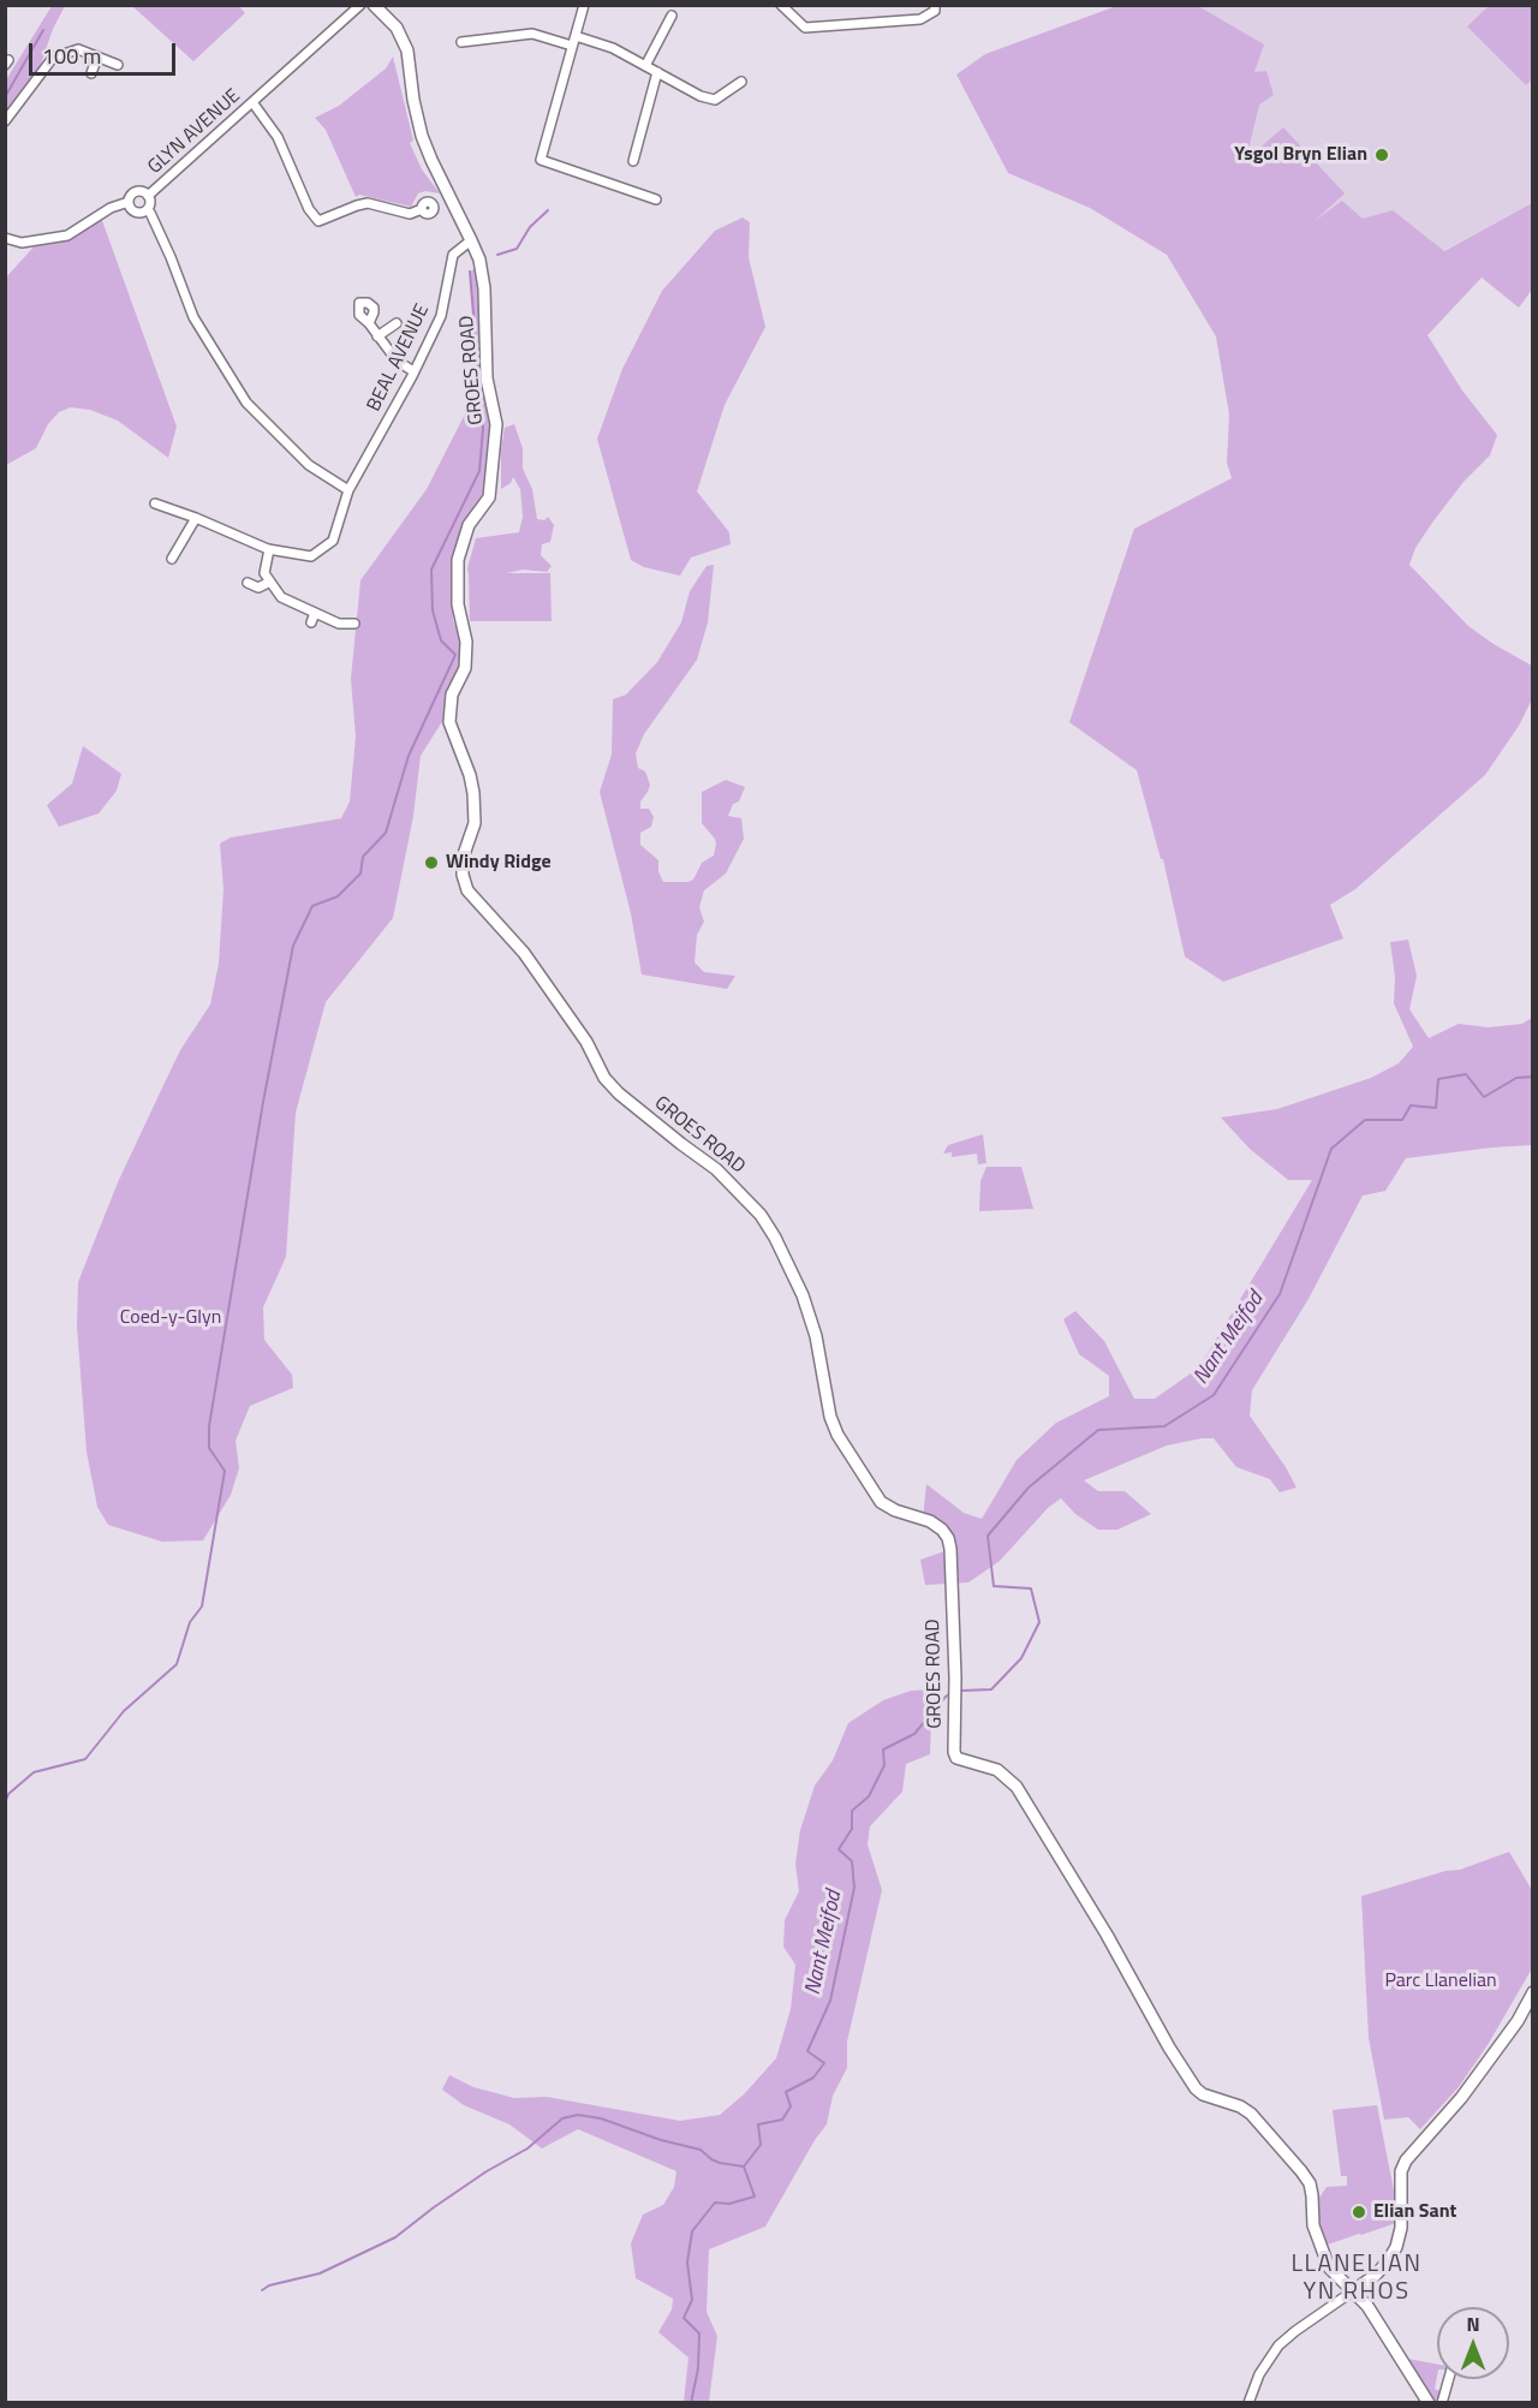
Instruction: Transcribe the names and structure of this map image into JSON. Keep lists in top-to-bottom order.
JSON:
{
  "streets": {
    "street": ["GLYN AVENUE", "BEAL AVENUE", "GROES ROAD"]
  },
  "crossings": [
    ["BEAL AVENUE", "GROES ROAD"]
  ],
  "districts": ["LLANELIAN YN RHOS"],
  "water": ["Nant Meifod"],
  "parks": ["Coed-y-Glyn", "Parc Llanelian"],
  "places": ["Ysgol Bryn Elian", "Windy Ridge", "Elian Sant"],
  "scale_bar": "100 m",
  "north": "top"
}
